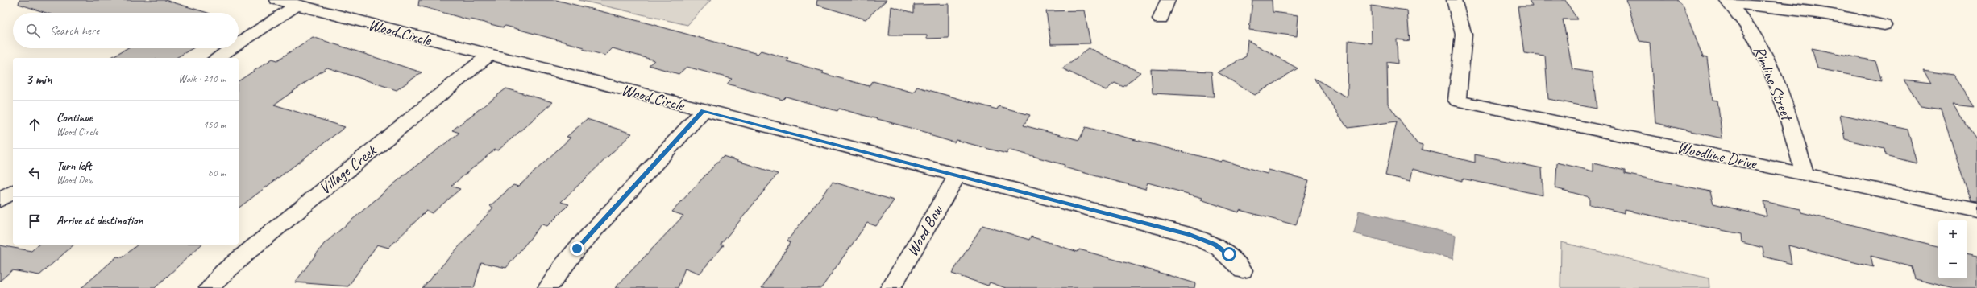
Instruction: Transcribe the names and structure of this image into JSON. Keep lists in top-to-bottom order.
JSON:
{
  "streets": {
    "street": [
      "Wood Circle",
      "Rimline Street",
      "Woodline Drive",
      "Village Creek",
      "Wood Bow"
    ]
  },
  "crossings": [
    ["Wood Circle", "Village Creek"],
    ["Wood Circle", "Wood Bow"],
    ["Rimline Street", "Woodline Drive"]
  ],
  "page": {
    "search": "Search here",
    "heading": ["3 min", "Walk · 210 m"],
    "list": [
      ["Continue", "Wood Circle", "150 m"],
      ["Turn left", "Wood Dew", "60 m"],
      "Arrive at destination"
    ],
    "map_buttons": ["+", "−"]
  }
}
